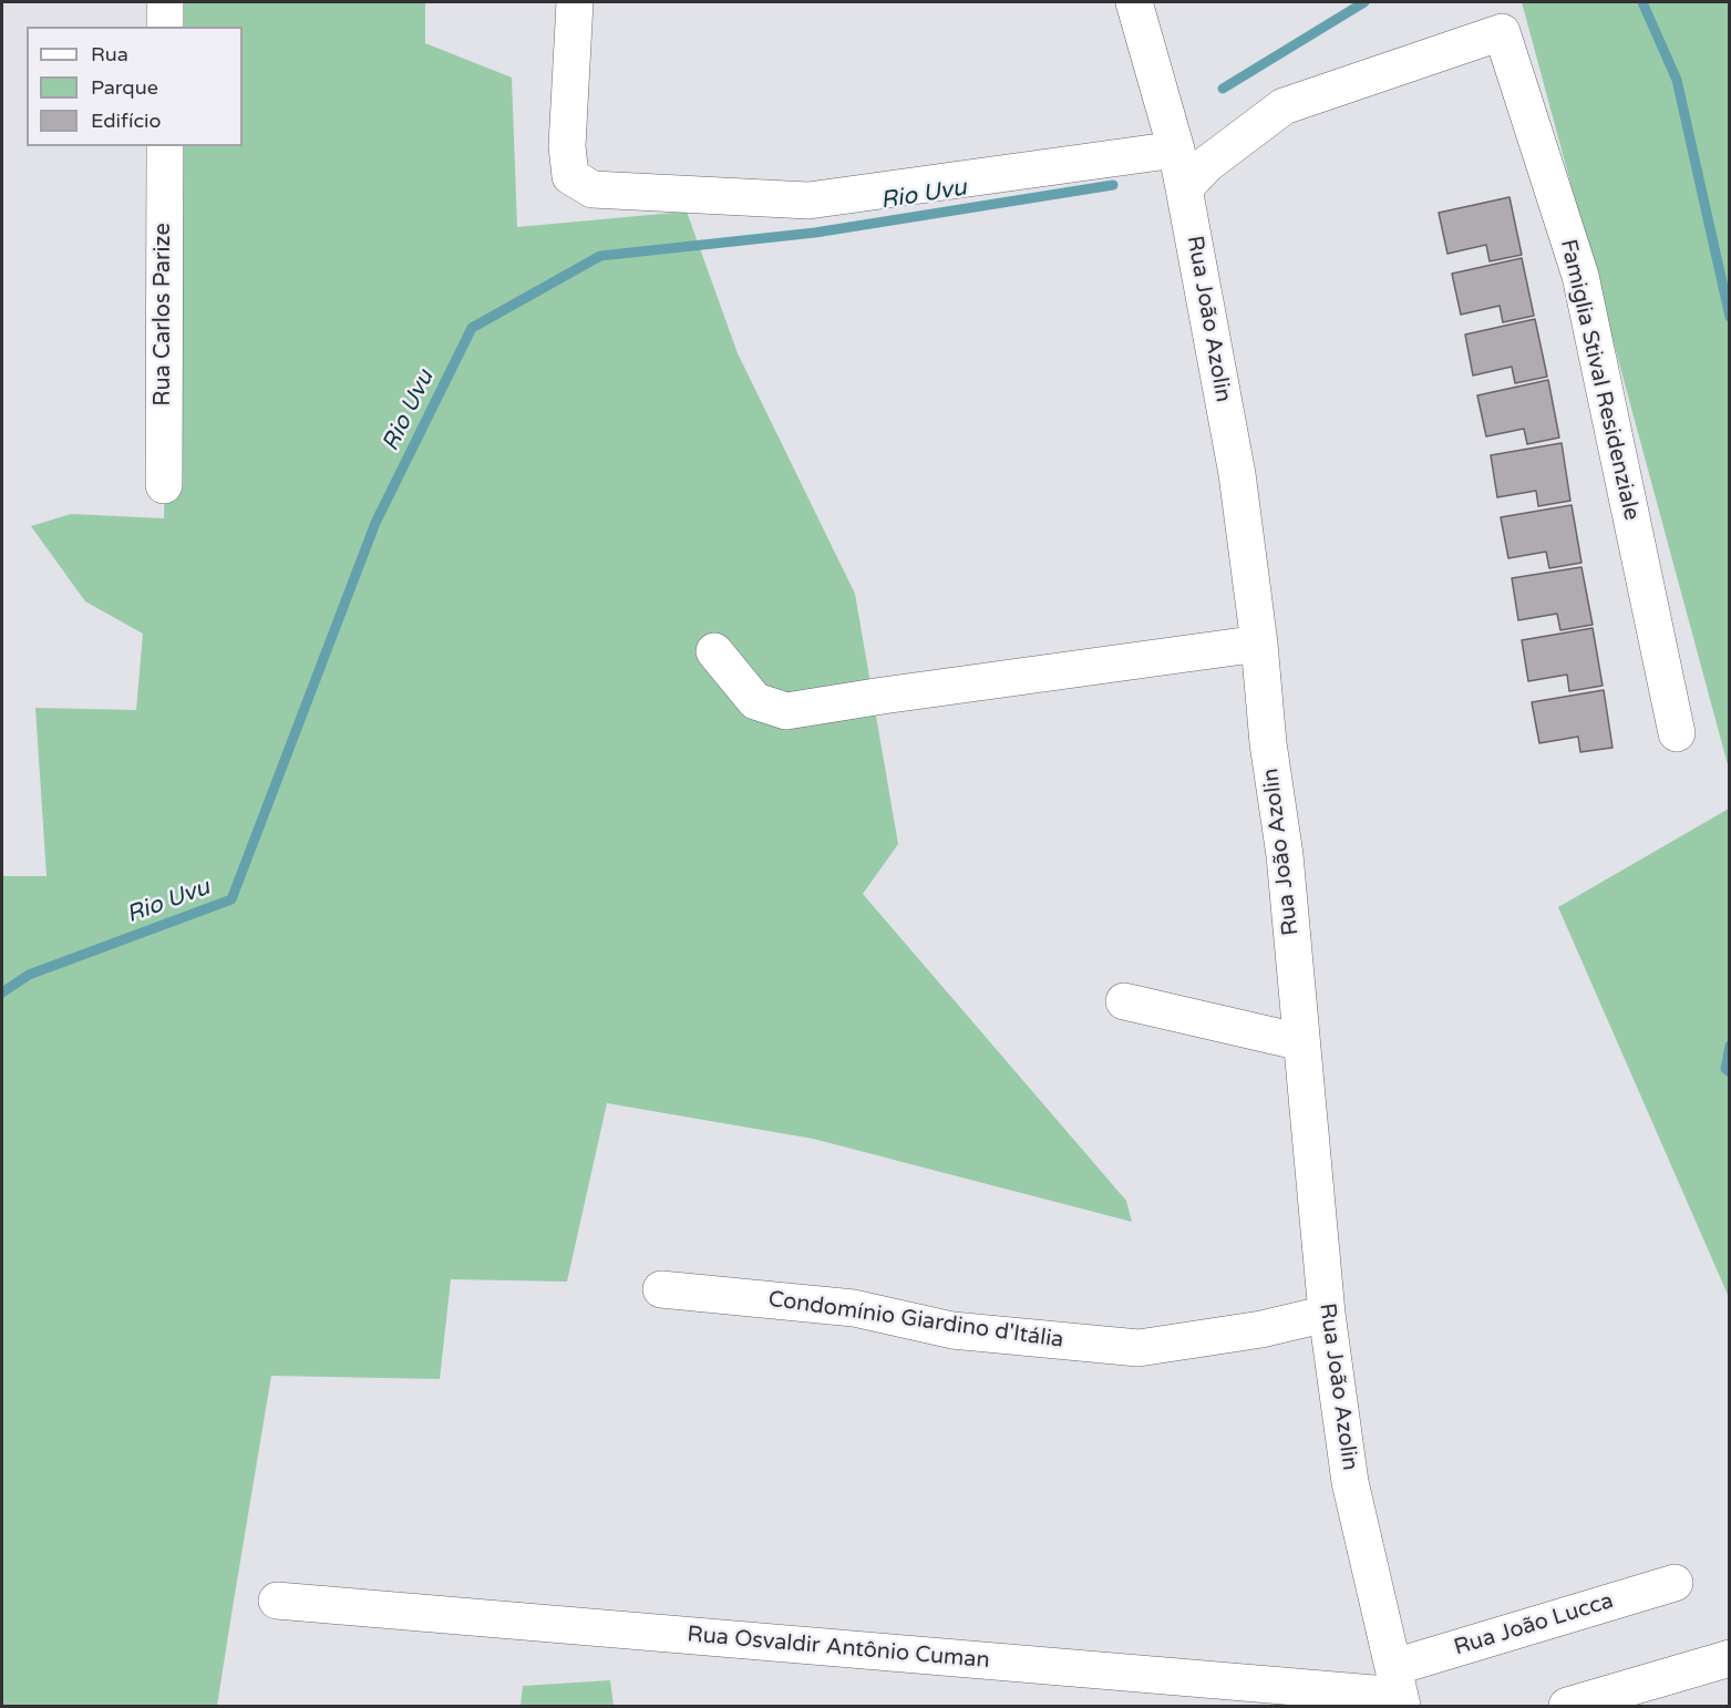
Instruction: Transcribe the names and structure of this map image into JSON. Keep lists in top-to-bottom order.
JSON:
{
  "streets": {
    "street": [
      "Rua Carlos Parize",
      "Rua João Azolin",
      "Famiglia Stival Residenziale",
      "Condomínio Giardino d'Itália",
      "Rua João Lucca",
      "Rua Osvaldir Antônio Cuman"
    ]
  },
  "crossings": [
    ["Rua João Azolin", "Famiglia Stival Residenziale"],
    ["Rua João Azolin", "Condomínio Giardino d'Itália"],
    ["Rua João Azolin", "Rua João Lucca"],
    ["Rua João Azolin", "Rua Osvaldir Antônio Cuman"],
    ["Rua João Lucca", "Rua Osvaldir Antônio Cuman"]
  ],
  "water": ["Rio Uvu"],
  "legend": ["Rua", "Parque", "Edifício"]
}
